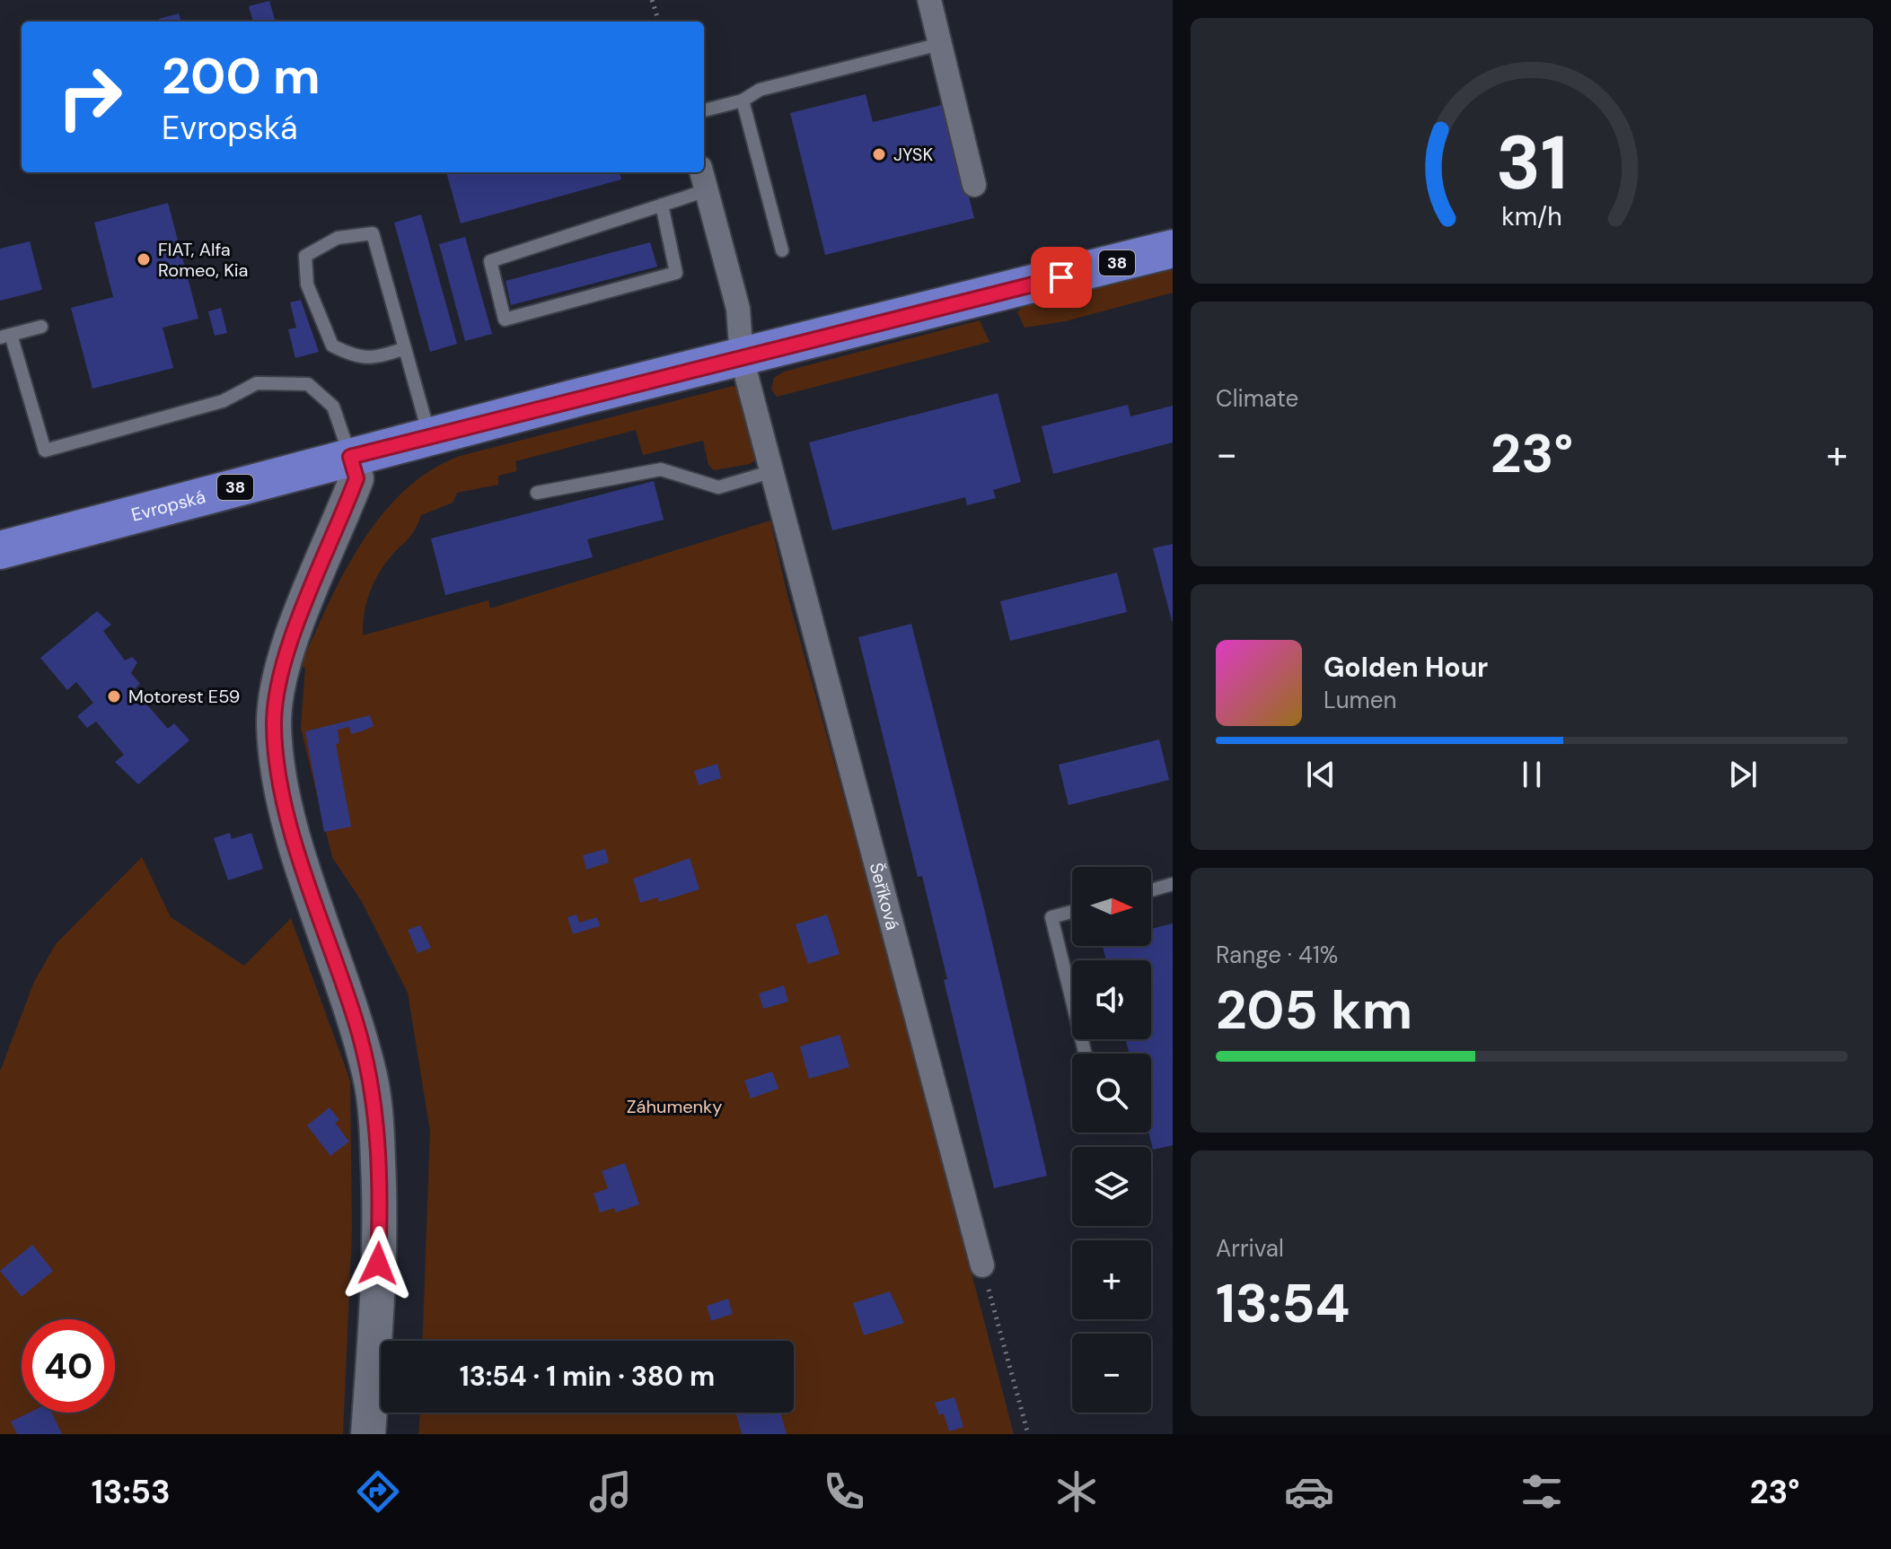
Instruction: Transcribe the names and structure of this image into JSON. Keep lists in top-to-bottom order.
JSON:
{
  "streets": {
    "main road": ["38", "Evropská"],
    "street": ["Šeříková"]
  },
  "crossings": [
    ["Evropská", "Šeříková"]
  ],
  "parks": ["Záhumenky"],
  "places": ["JYSK", "FIAT, Alfa Romeo, Kia", "Motorest E59"],
  "north": "right",
  "page": {
    "turn": ["200 m", "Evropská"],
    "tile": [
      "Climate",
      ["Range · 41%", "205 km"],
      ["Arrival", "13:54"]
    ],
    "heat": ["−", "23°", "+"],
    "song": ["Golden Hour", "Lumen"],
    "map_buttons": ["+", "−"],
    "limit": "40",
    "trip": "13:54 · 1 min · 380 m",
    "tabs": ["13:53", "23°"],
    "gauge": ["31", "km/h"]
  }
}
